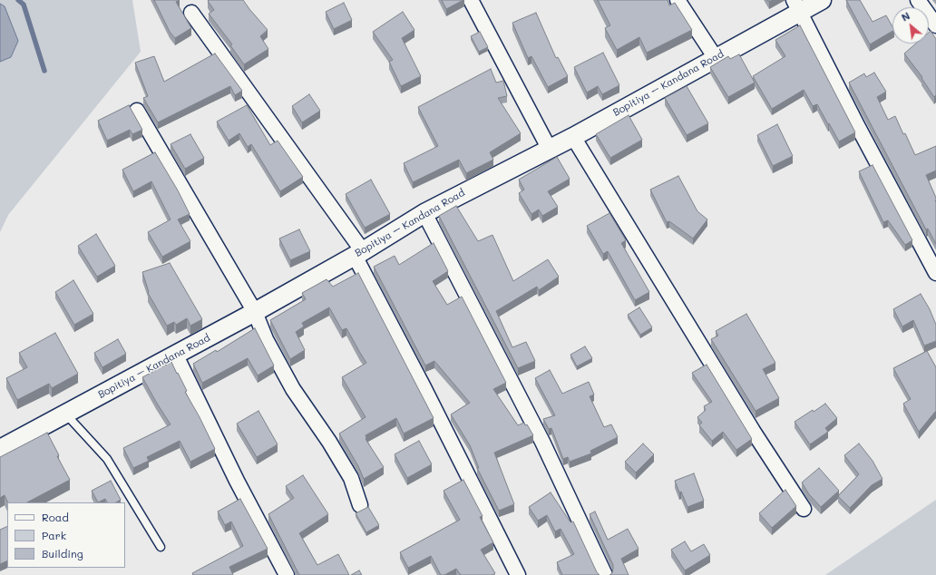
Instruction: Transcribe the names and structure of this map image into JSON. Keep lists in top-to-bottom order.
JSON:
{
  "streets": {
    "street": ["Bopitiya – Kandana Road"]
  },
  "legend": ["Road", "Park", "Building"],
  "north": "top left"
}
